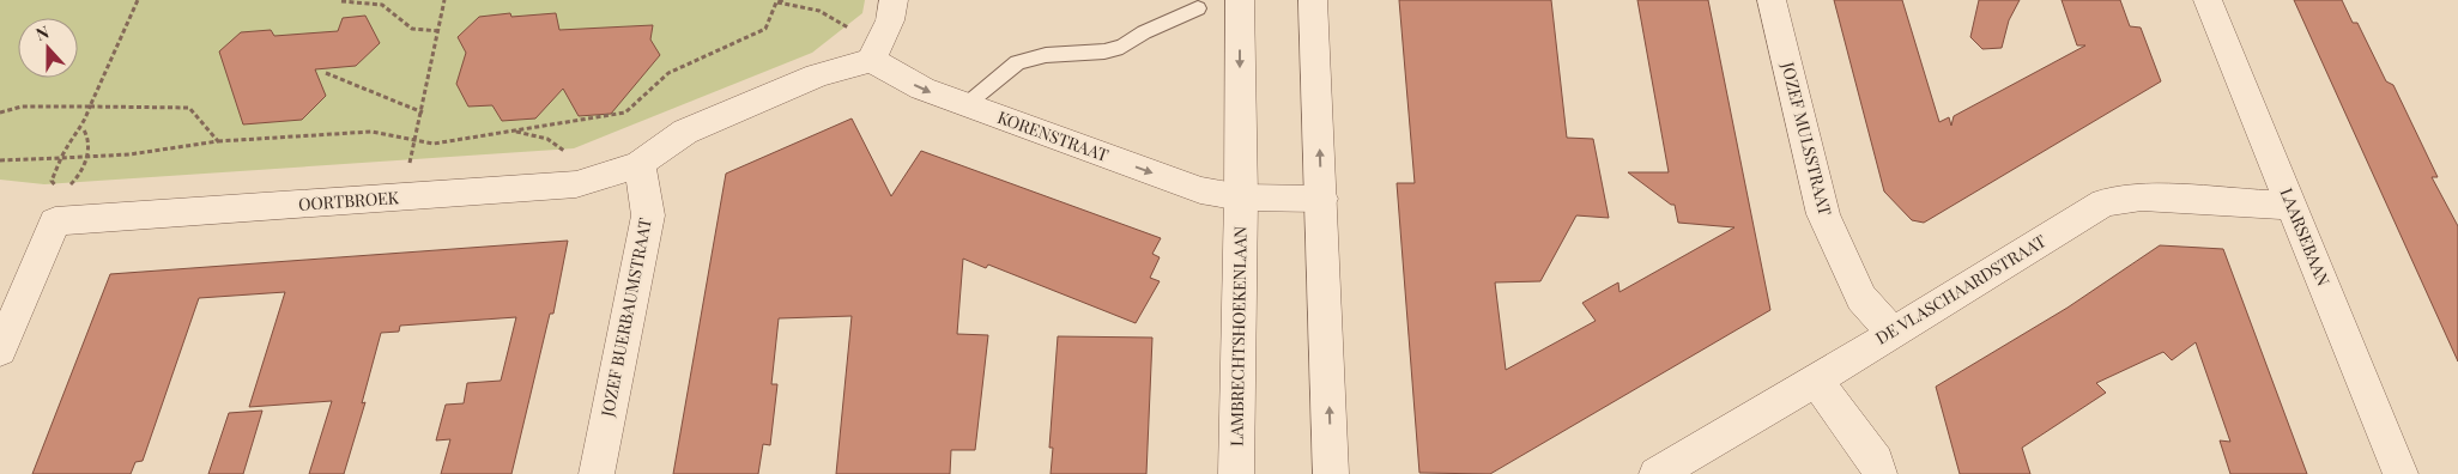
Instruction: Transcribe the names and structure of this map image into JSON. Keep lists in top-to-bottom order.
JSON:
{
  "streets": {
    "street": [
      "KORENSTRAAT",
      "JOZEF MULSSTRAAT",
      "OORTBROEK",
      "LAARSEBAAN",
      "DE VLASCHAARDSTRAAT",
      "JOZEF BUERBAUMSTRAAT",
      "LAMBRECHTSHOEKENLAAN"
    ]
  },
  "crossings": [
    ["KORENSTRAAT", "LAMBRECHTSHOEKENLAAN"],
    ["JOZEF MULSSTRAAT", "DE VLASCHAARDSTRAAT"],
    ["OORTBROEK", "JOZEF BUERBAUMSTRAAT"],
    ["LAARSEBAAN", "DE VLASCHAARDSTRAAT"]
  ],
  "one_way": ["KORENSTRAAT"],
  "north": "top"
}
